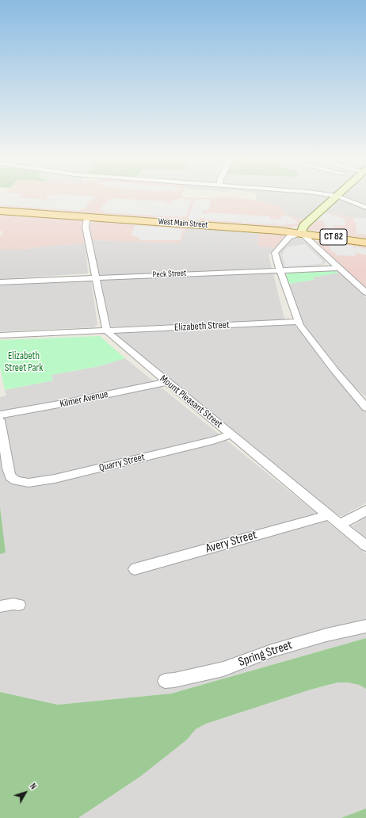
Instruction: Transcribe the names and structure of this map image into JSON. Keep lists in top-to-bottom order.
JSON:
{
  "streets": {
    "main road": ["West Main Street", "CT 82"],
    "street": [
      "Peck Street",
      "Elizabeth Street",
      "Kilmer Avenue",
      "Mount Pleasant Street",
      "Quarry Street",
      "Avery Street",
      "Spring Street"
    ]
  },
  "crossings": [
    ["Elizabeth Street", "Mount Pleasant Street"],
    ["Kilmer Avenue", "Mount Pleasant Street"],
    ["Mount Pleasant Street", "Quarry Street"],
    ["Mount Pleasant Street", "Avery Street"]
  ],
  "parks": ["Elizabeth Street Park"],
  "north": "top right"
}
